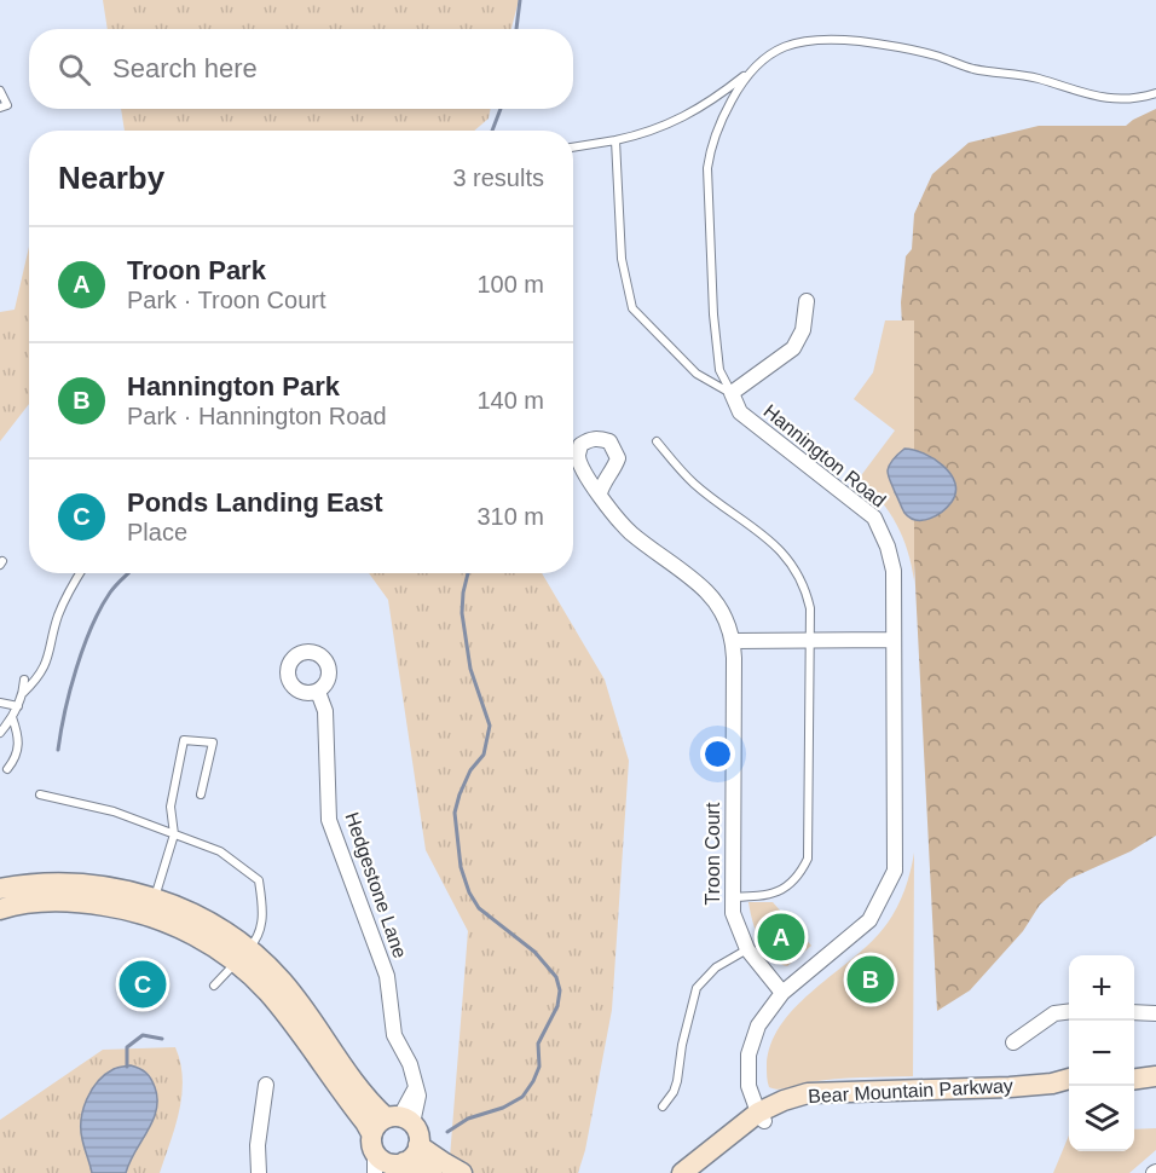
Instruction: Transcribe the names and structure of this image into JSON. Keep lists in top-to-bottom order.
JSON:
{
  "streets": {
    "street": [
      "Hannington Road",
      "Troon Court",
      "Hedgestone Lane",
      "Bear Mountain Parkway"
    ]
  },
  "crossings": [
    ["Hannington Road", "Troon Court"],
    ["Hannington Road", "Bear Mountain Parkway"]
  ],
  "page": {
    "search": "Search here",
    "heading": ["Nearby", "3 results"],
    "list": [
      {
        "mark": "A",
        "name": "Troon Park",
        "note": "Park · Troon Court",
        "value": "100 m"
      },
      {
        "mark": "B",
        "name": "Hannington Park",
        "note": "Park · Hannington Road",
        "value": "140 m"
      },
      {
        "mark": "C",
        "name": "Ponds Landing East",
        "note": "Place",
        "value": "310 m"
      }
    ],
    "pins": ["A", "B", "C"],
    "map_buttons": ["+", "−"]
  }
}
